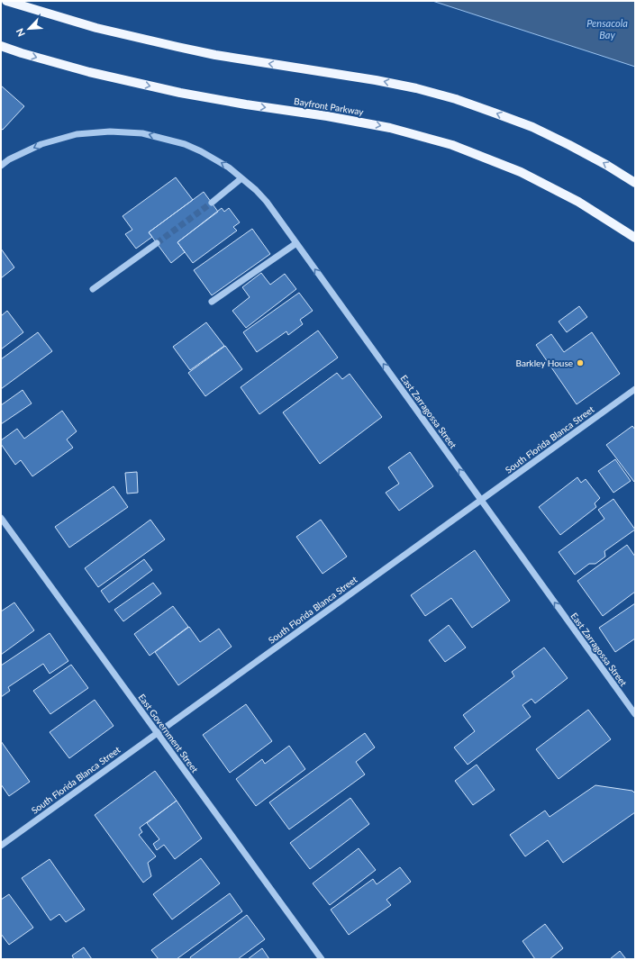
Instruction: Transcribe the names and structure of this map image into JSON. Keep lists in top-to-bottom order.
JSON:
{
  "streets": {
    "main road": ["Bayfront Parkway"],
    "street": ["East Zarragossa Street", "South Florida Blanca Street", "East Government Street"]
  },
  "crossings": [
    ["East Zarragossa Street", "South Florida Blanca Street"],
    ["South Florida Blanca Street", "East Government Street"]
  ],
  "one_way": ["East Zarragossa Street"],
  "water": ["Pensacola Bay"],
  "places": ["Barkley House"],
  "north": "bottom left"
}
